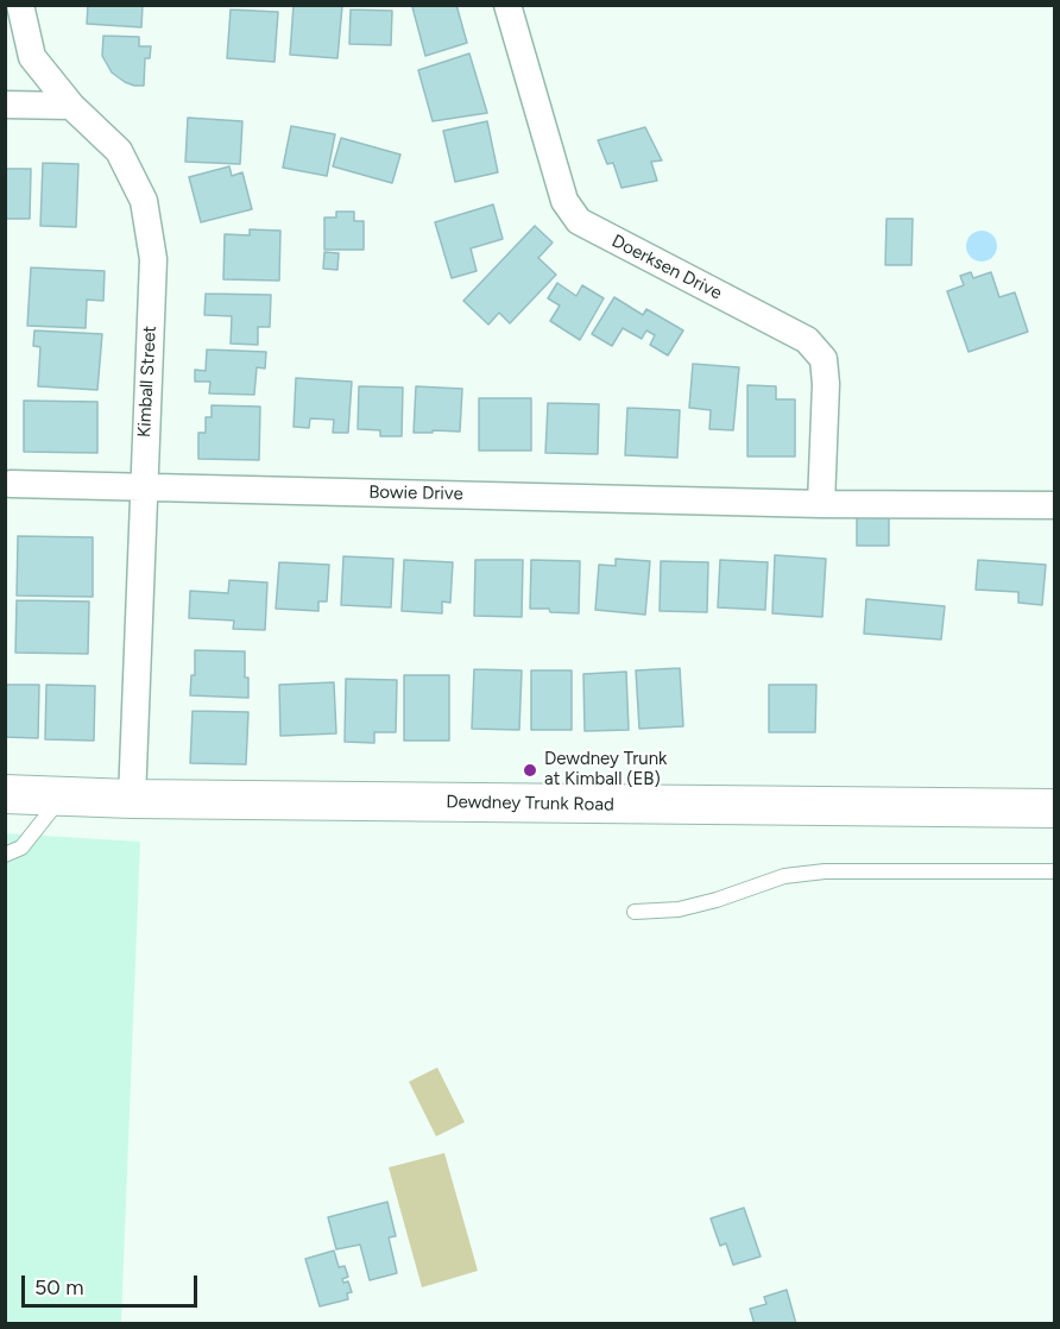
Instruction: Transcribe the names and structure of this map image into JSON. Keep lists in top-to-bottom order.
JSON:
{
  "streets": {
    "main road": ["Dewdney Trunk Road"],
    "street": ["Doerksen Drive", "Kimball Street", "Bowie Drive"]
  },
  "crossings": [
    ["Doerksen Drive", "Bowie Drive"],
    ["Kimball Street", "Bowie Drive"],
    ["Kimball Street", "Dewdney Trunk Road"]
  ],
  "places": ["Dewdney Trunk at Kimball (EB)"],
  "scale_bar": "50 m"
}
